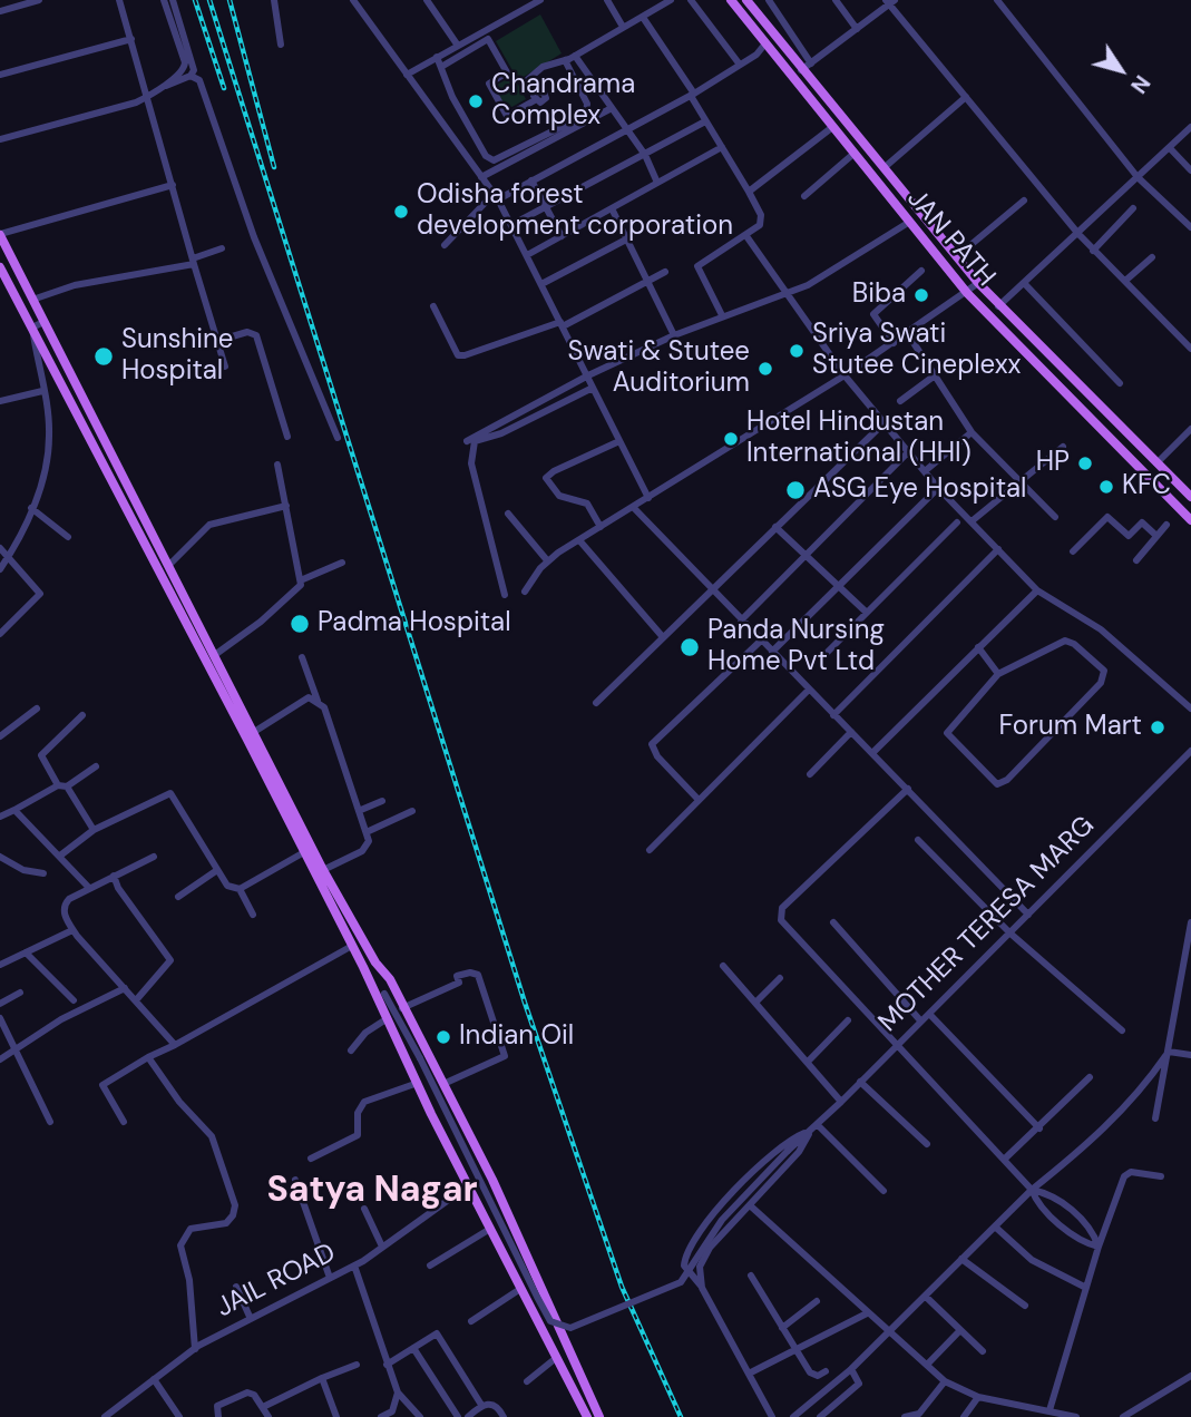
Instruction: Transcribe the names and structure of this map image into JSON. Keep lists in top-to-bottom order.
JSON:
{
  "streets": {
    "main road": ["JAN PATH"],
    "street": ["MOTHER TERESA MARG", "JAIL ROAD"]
  },
  "districts": ["Satya Nagar"],
  "places": [
    "Chandrama Complex",
    "Odisha forest development corporation",
    "Biba",
    "Sriya Swati Stutee Cineplexx",
    "Sunshine Hospital",
    "Swati & Stutee Auditorium",
    "Hotel Hindustan International (HHI)",
    "HP",
    "KFC",
    "ASG Eye Hospital",
    "Padma Hospital",
    "Panda Nursing Home Pvt Ltd",
    "Forum Mart",
    "Indian Oil"
  ],
  "north": "bottom right"
}
